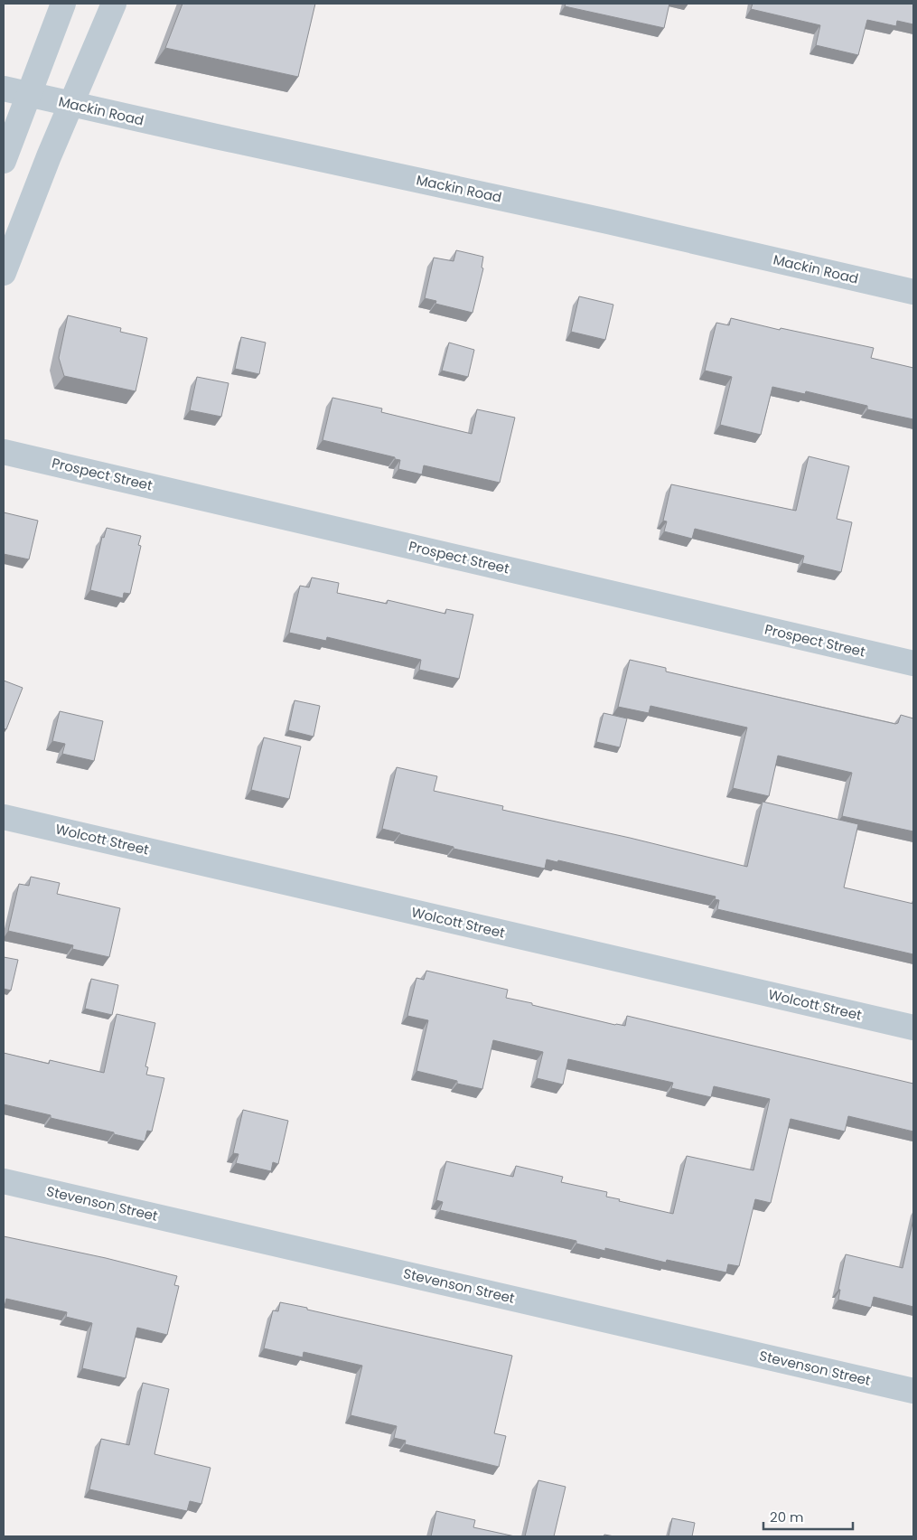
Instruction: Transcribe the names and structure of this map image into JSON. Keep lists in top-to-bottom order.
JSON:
{
  "streets": {
    "street": [
      "Mackin Road",
      "Prospect Street",
      "Wolcott Street",
      "Stevenson Street"
    ]
  },
  "scale_bar": "20 m"
}
